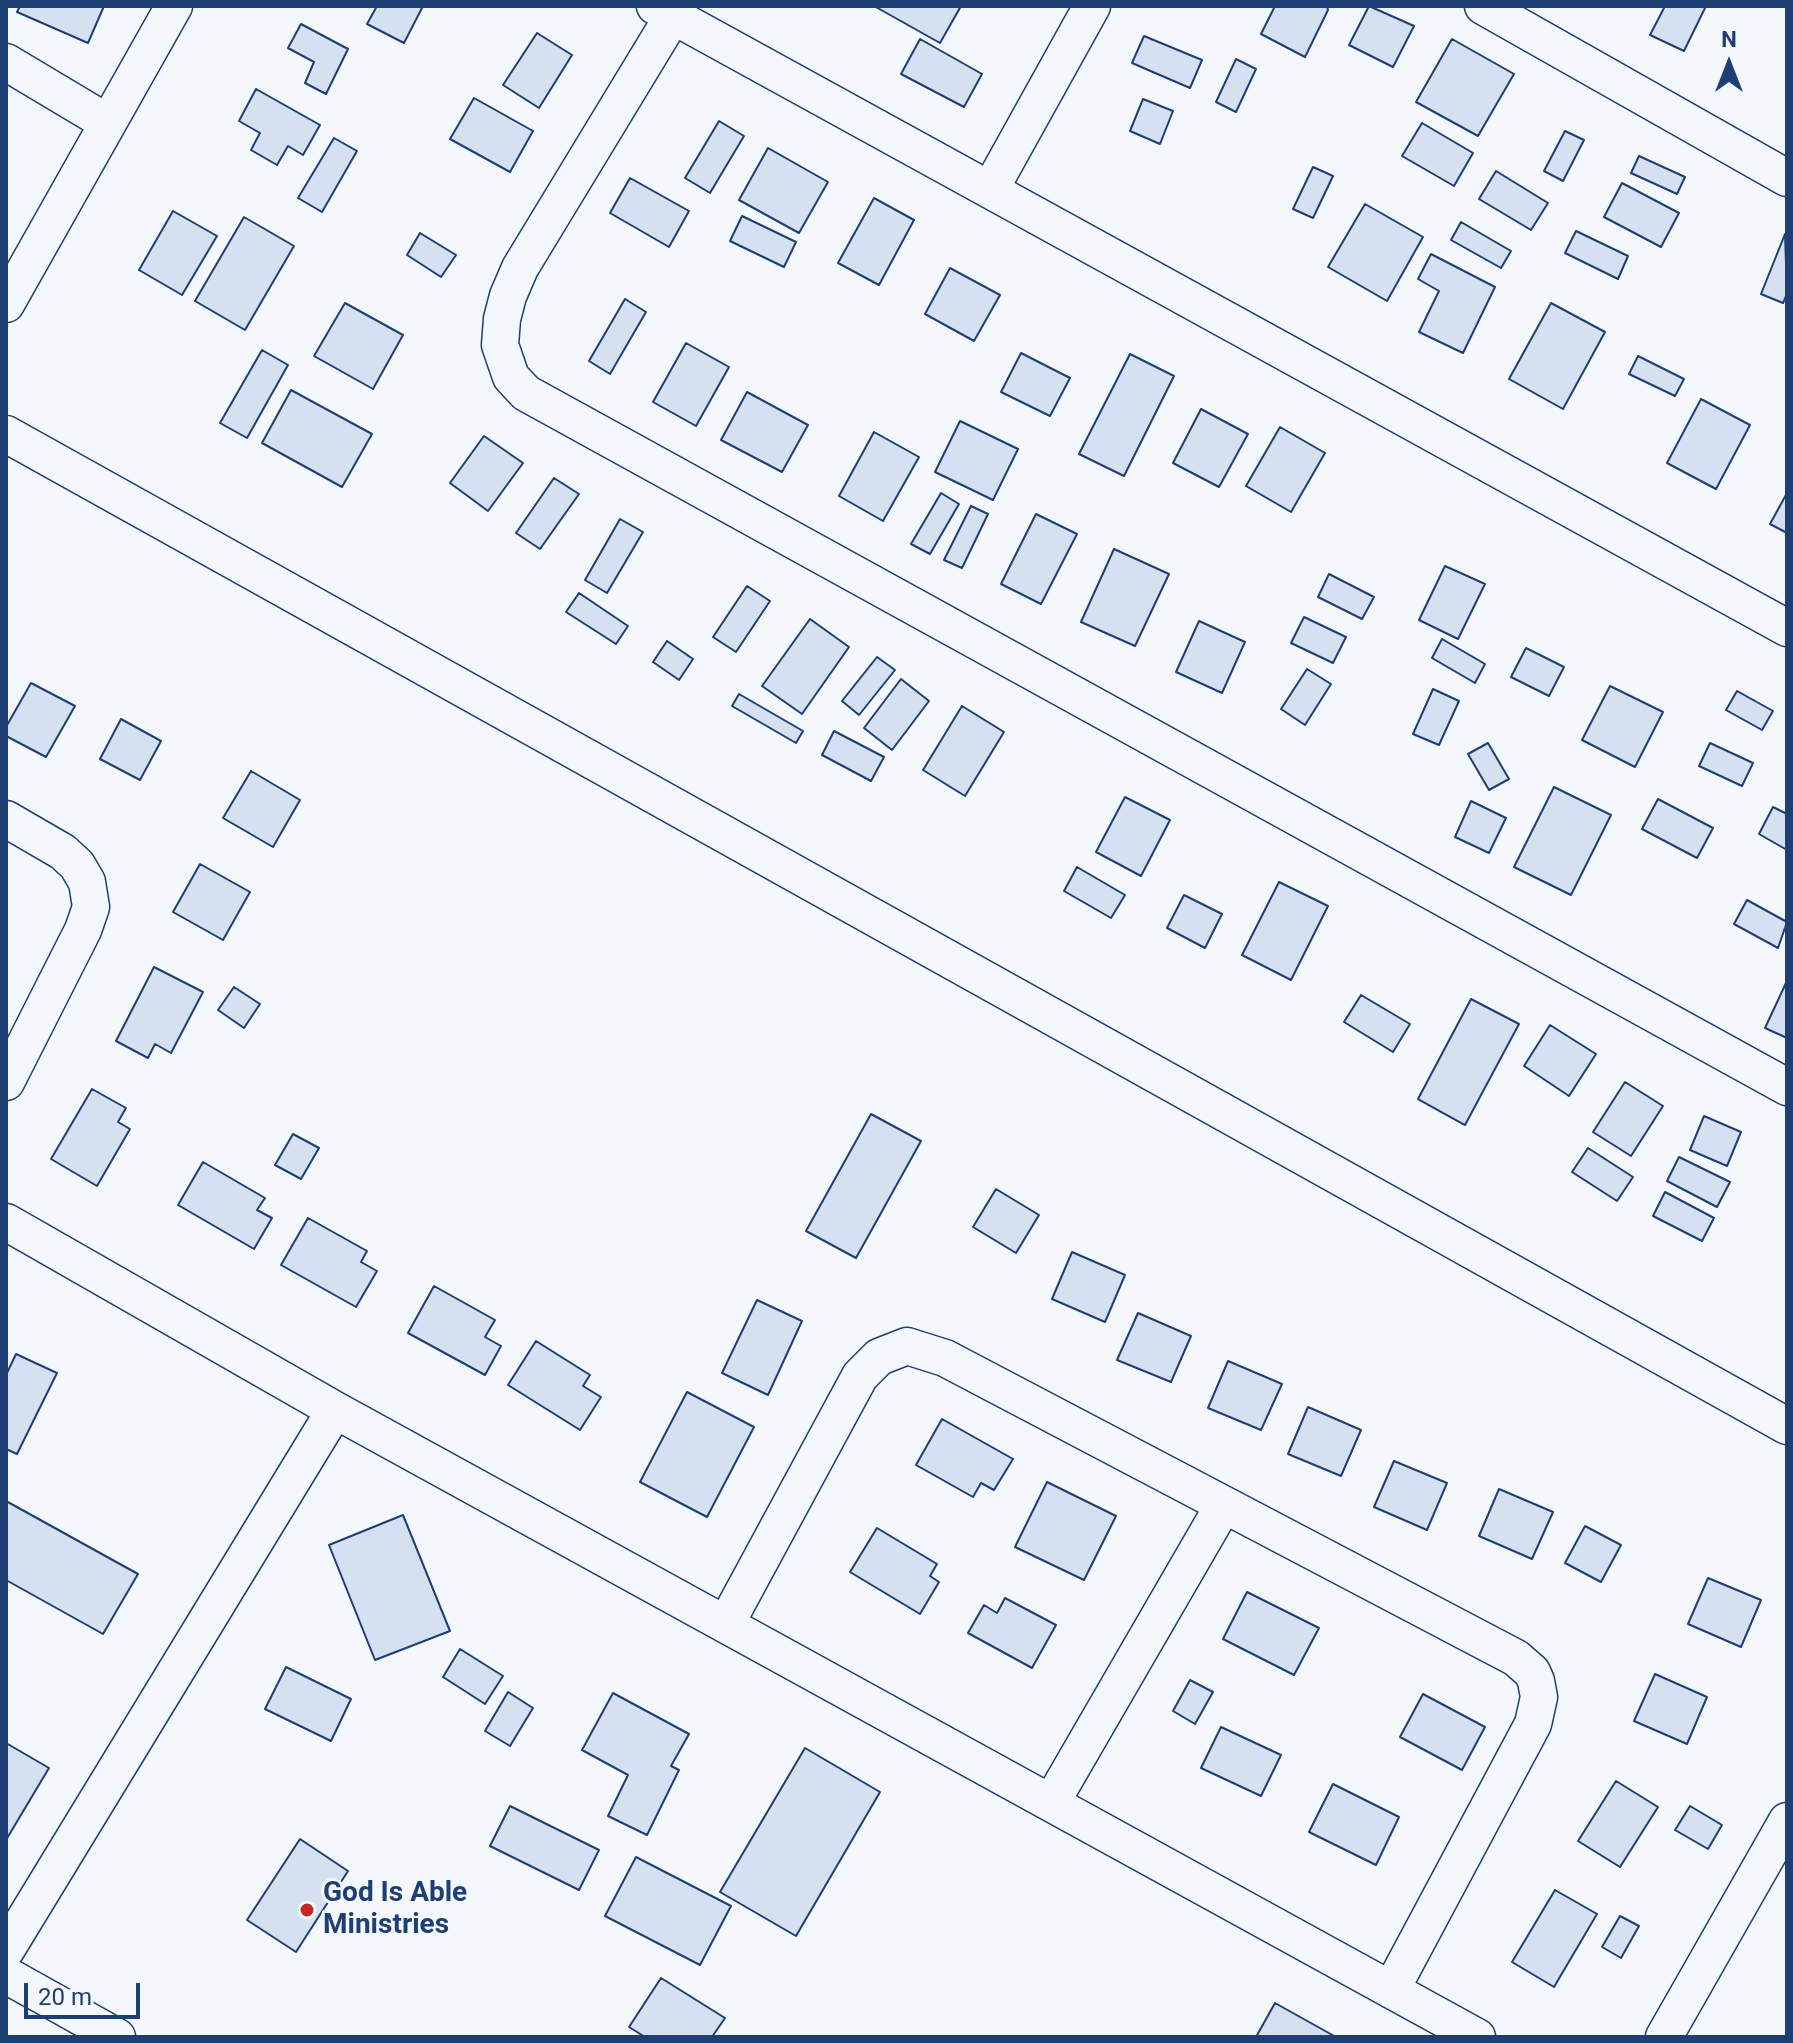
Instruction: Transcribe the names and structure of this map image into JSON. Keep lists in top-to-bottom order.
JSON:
{
  "places": ["God Is Able Ministries"],
  "scale_bar": "20 m",
  "north": "top"
}
